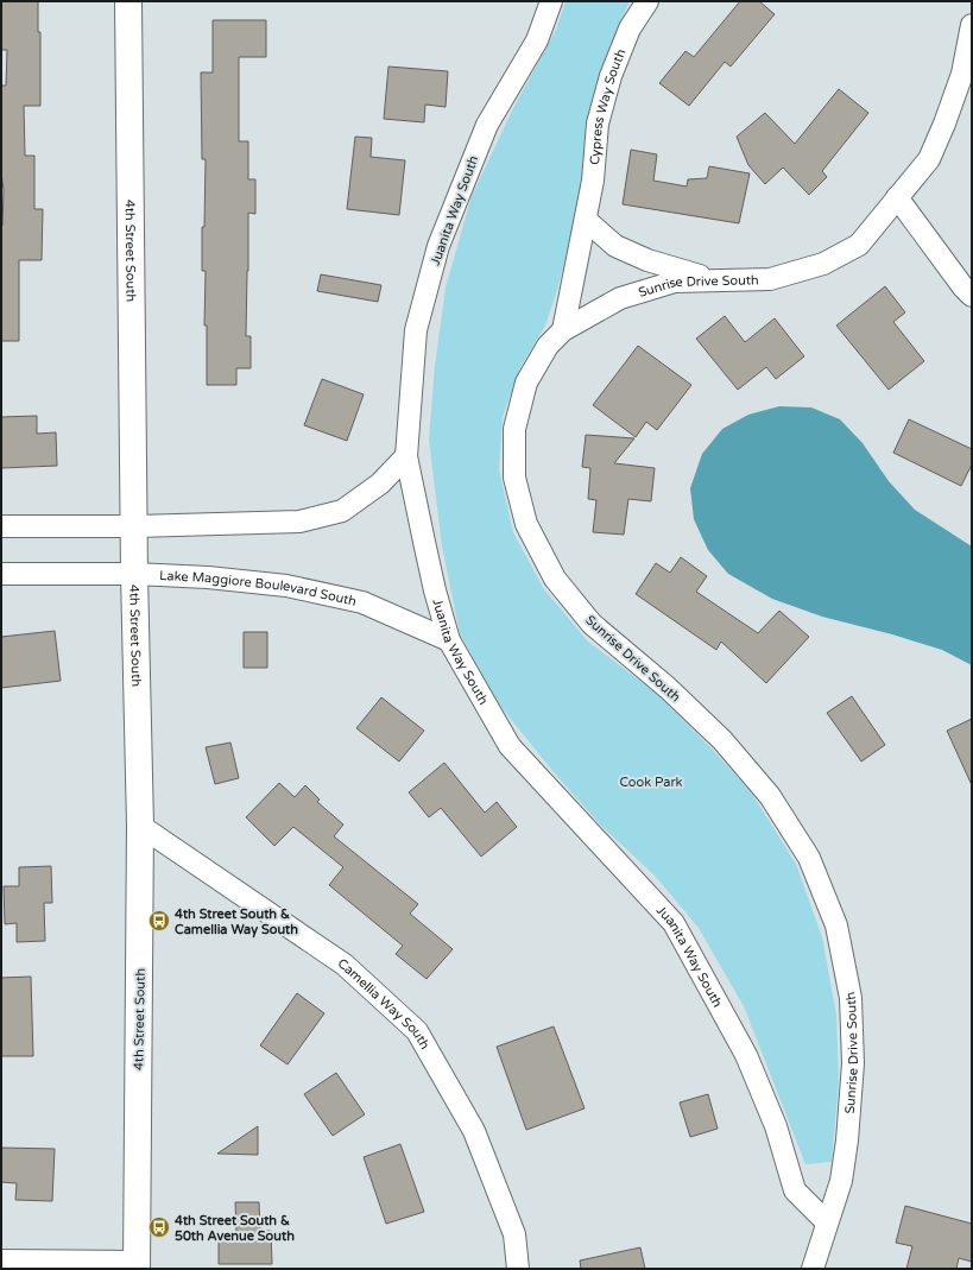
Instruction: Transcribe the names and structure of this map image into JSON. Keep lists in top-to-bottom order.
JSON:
{
  "streets": {
    "street": [
      "Cypress Way South",
      "Juanita Way South",
      "4th Street South",
      "Sunrise Drive South",
      "Lake Maggiore Boulevard South",
      "Camellia Way South"
    ]
  },
  "crossings": [
    ["Cypress Way South", "Sunrise Drive South"],
    ["Juanita Way South", "Sunrise Drive South"],
    ["Juanita Way South", "Lake Maggiore Boulevard South"],
    ["4th Street South", "Lake Maggiore Boulevard South"],
    ["4th Street South", "Camellia Way South"]
  ],
  "parks": ["Cook Park"],
  "places": {
    "bus stop": ["4th Street South & Camellia Way South", "4th Street South & 50th Avenue South"]
  }
}
